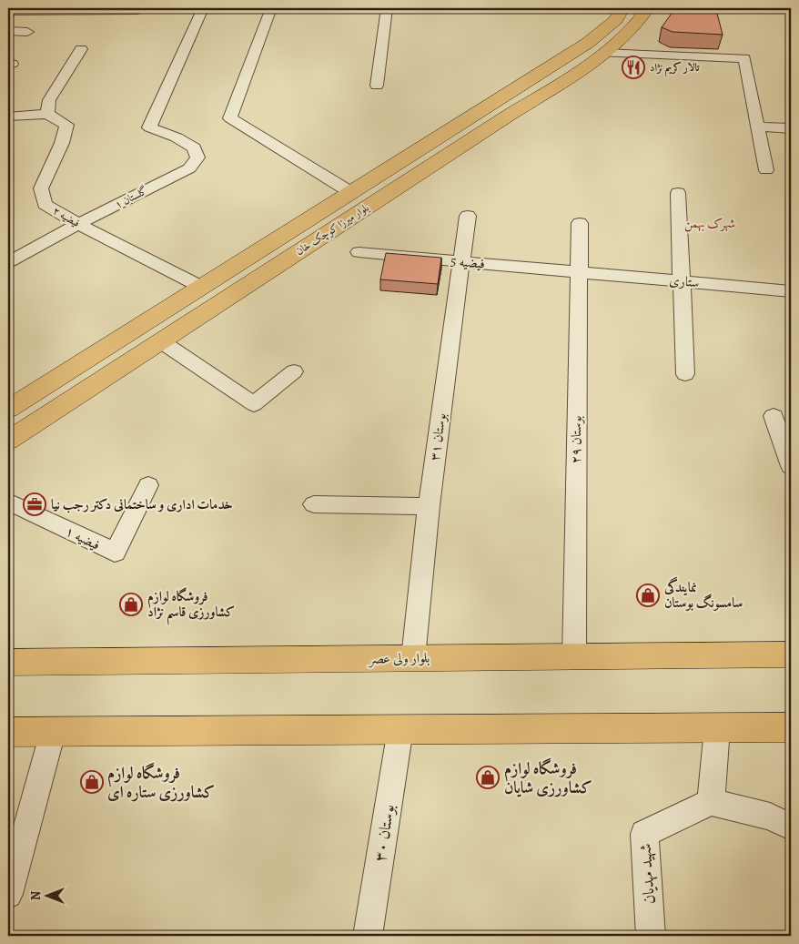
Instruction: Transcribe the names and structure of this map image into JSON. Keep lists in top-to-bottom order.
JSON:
{
  "streets": {
    "main road": ["بلوار میرزا کوچک خان", "بلوار ولی عصر"],
    "street": [
      "گلستان ۱",
      "فیضیه ۲",
      "فیضیه 5",
      "ستاری",
      "بوستان ۳۱",
      "بوستان ۲۹",
      "فیضیه ۱",
      "بوستان ۳۰",
      "شهید مهدیان"
    ]
  },
  "crossings": [
    ["گلستان ۱", "فیضیه ۲"],
    ["فیضیه ۲", "بلوار میرزا کوچک خان"],
    ["فیضیه 5", "ستاری"],
    ["فیضیه 5", "بوستان ۳۱"],
    ["فیضیه 5", "بوستان ۲۹"],
    ["ستاری", "بوستان ۲۹"],
    ["بوستان ۳۱", "بلوار ولی عصر"],
    ["بوستان ۲۹", "بلوار ولی عصر"]
  ],
  "districts": ["شهرک بهمن"],
  "places": {
    "restaurant": ["تالار کریم نژاد"],
    "office": ["خدمات اداری و ساختمانی دکتر رجب نیا"],
    "shop": [
      "نمایندگی سامسونگ بوستان",
      "فروشگاه لوازم کشاورزی قاسم نژاد",
      "فروشگاه لوازم کشاورزی شایان",
      "فروشگاه لوازم کشاورزی ستاره ای"
    ]
  },
  "north": "left"
}
